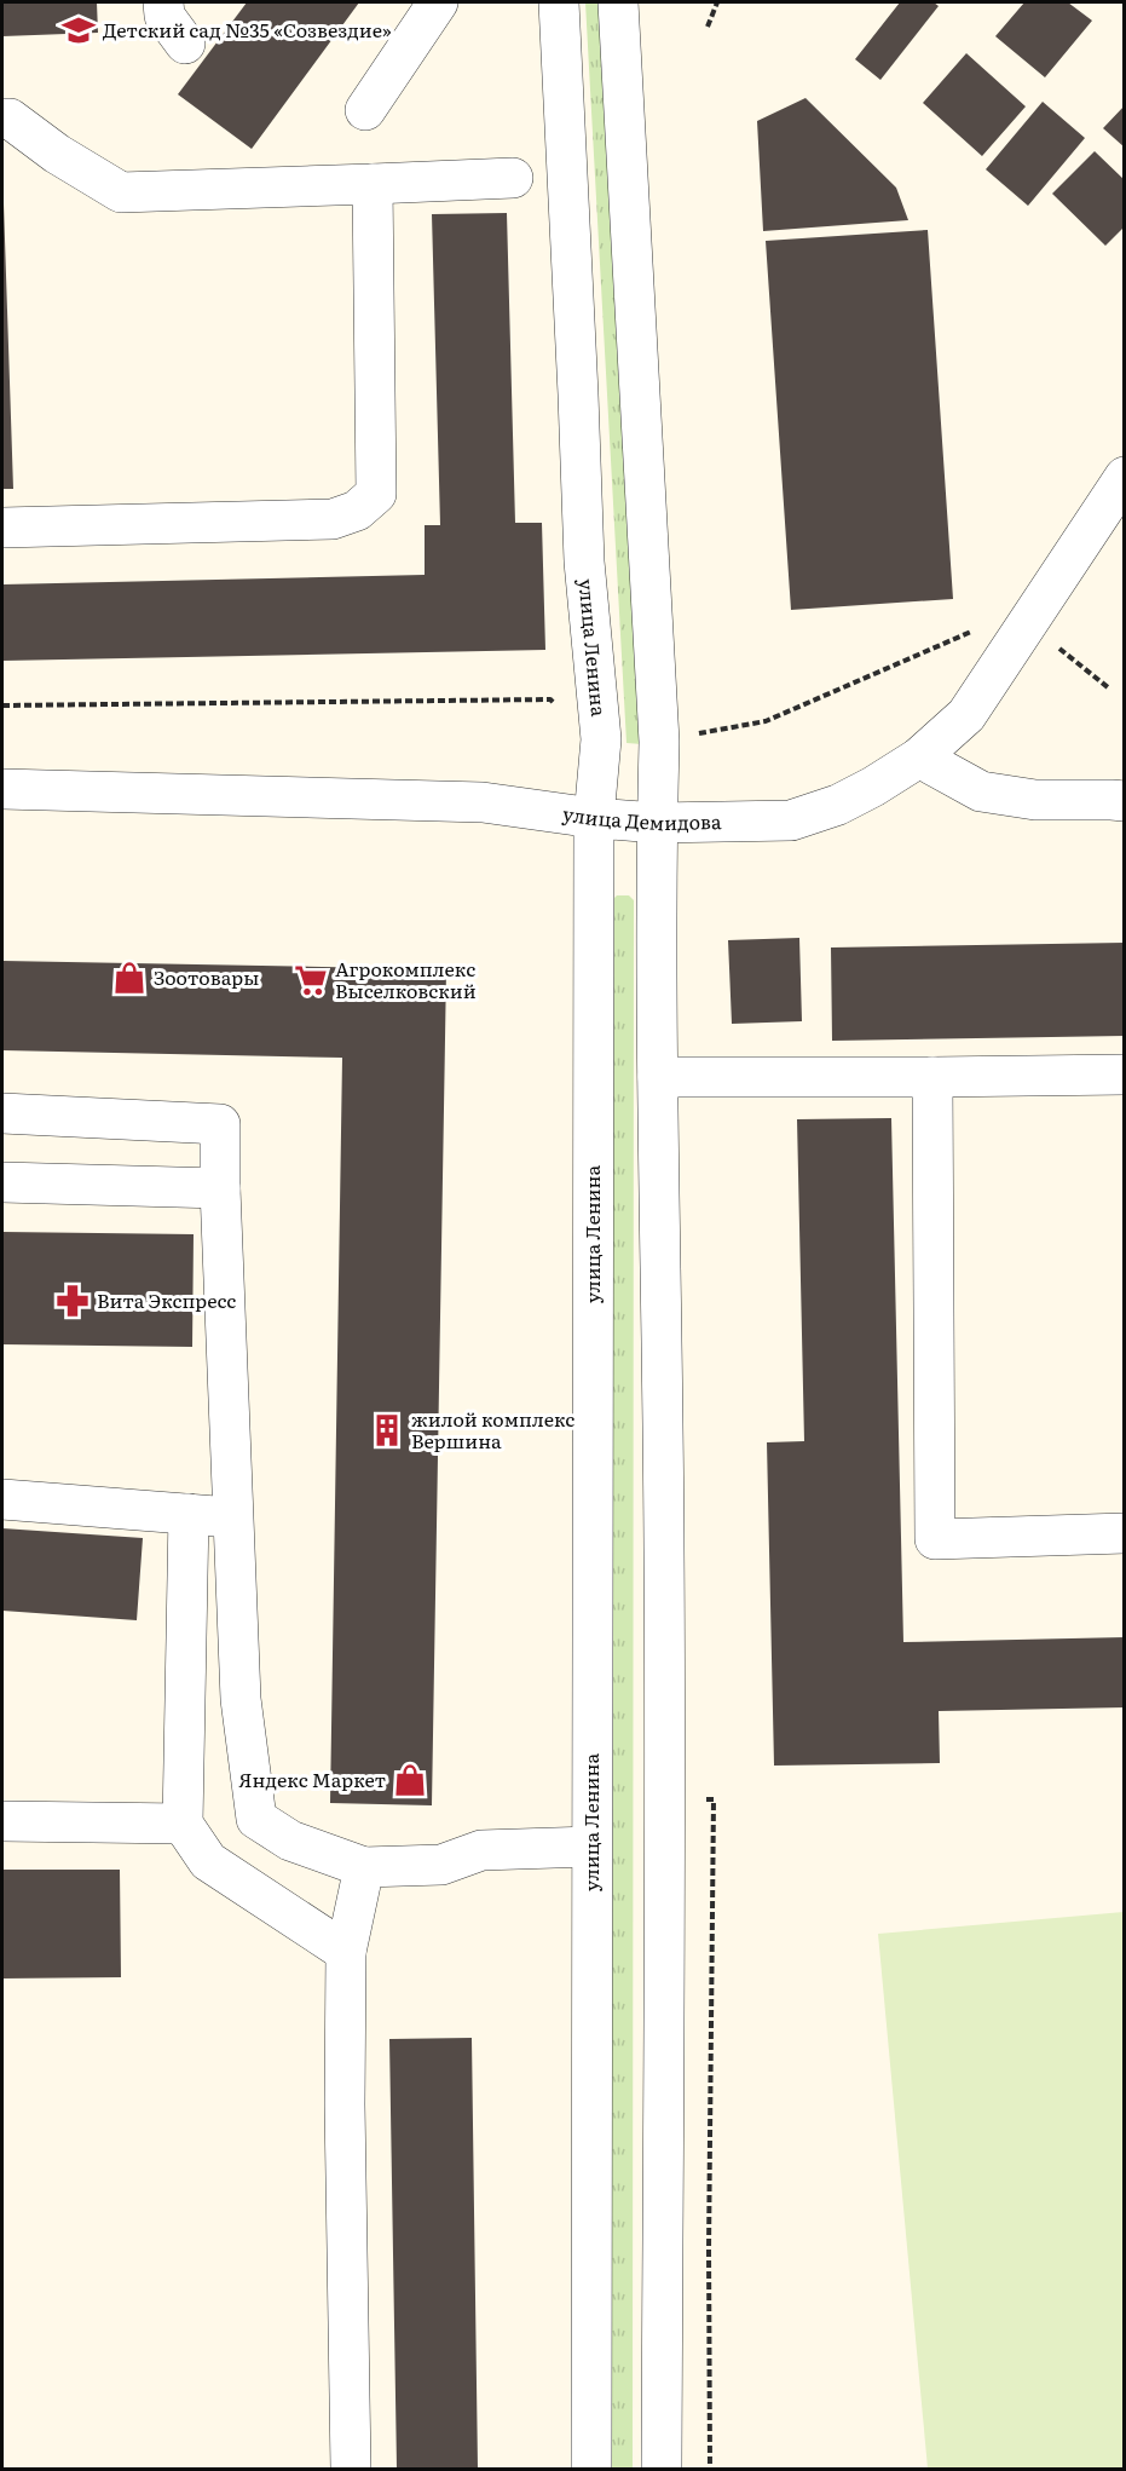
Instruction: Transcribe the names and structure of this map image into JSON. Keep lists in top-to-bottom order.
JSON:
{
  "streets": {
    "street": ["улица Ленина", "улица Демидова"]
  },
  "crossings": [
    ["улица Ленина", "улица Демидова"]
  ],
  "places": {
    "school or university": ["Детский сад №35 «Созвездие»"],
    "shop": ["Зоотовары", "Яндекс Маркет"],
    "supermarket": ["Агрокомплекс Выселковский"],
    "pharmacy": ["Вита Экспресс"],
    "building": ["жилой комплекс Вершина"]
  }
}
